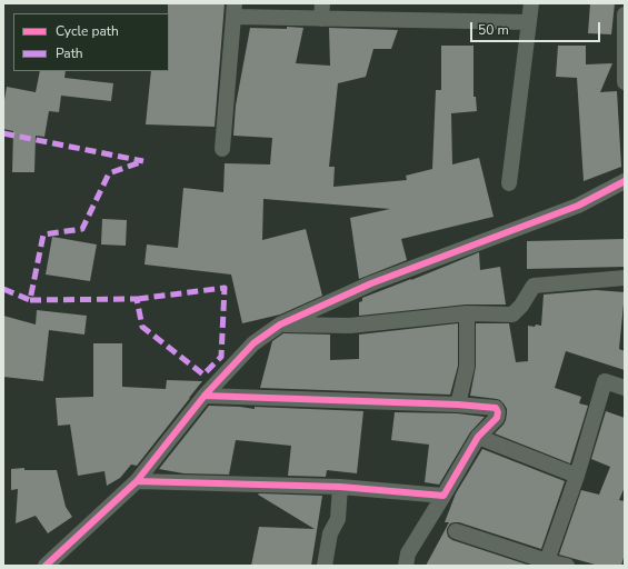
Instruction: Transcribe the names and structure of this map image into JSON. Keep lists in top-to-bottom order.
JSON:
{
  "legend": ["Cycle path", "Path"],
  "scale_bar": "50 m"
}
